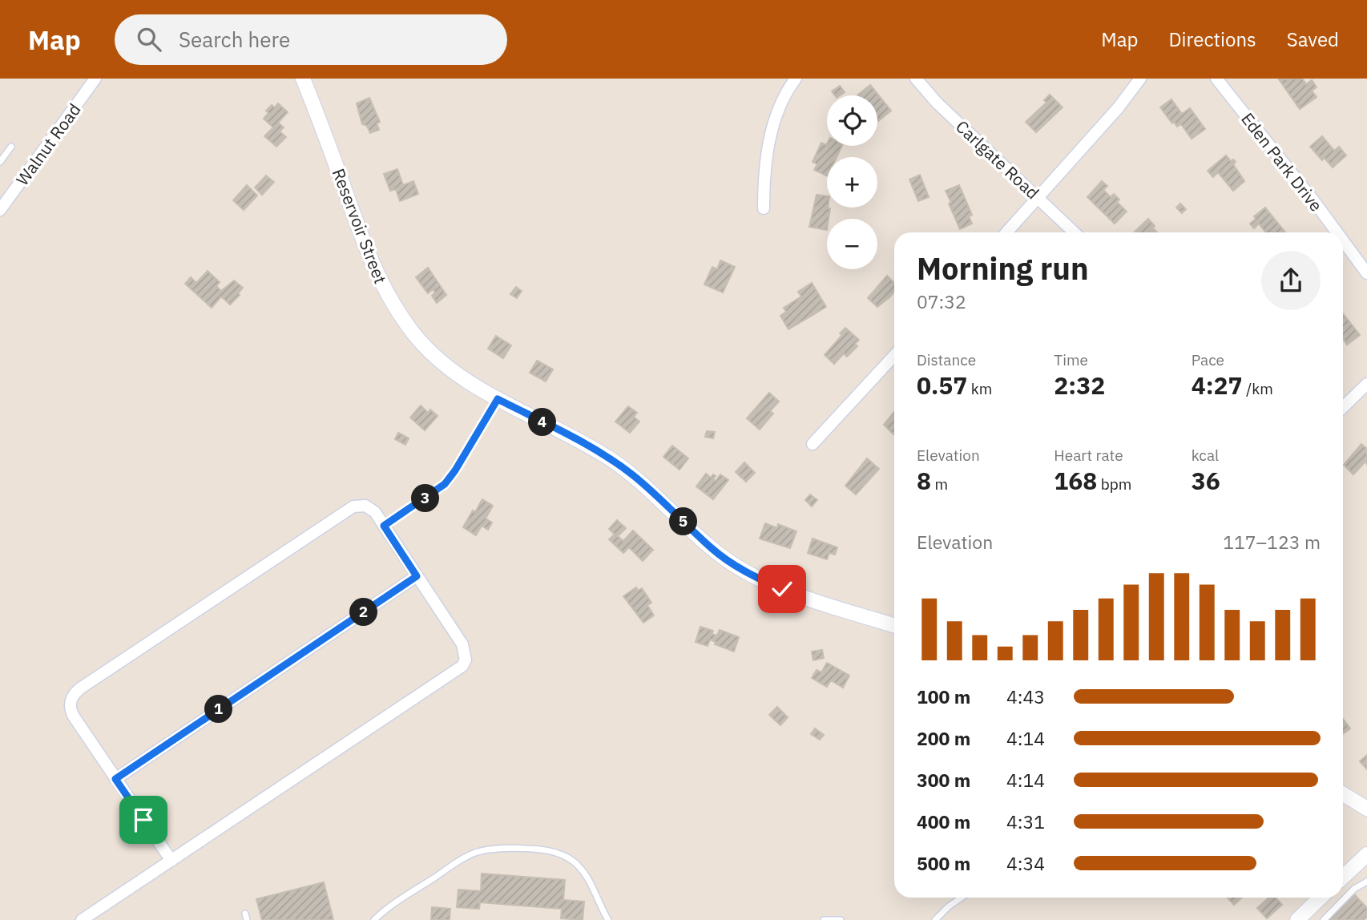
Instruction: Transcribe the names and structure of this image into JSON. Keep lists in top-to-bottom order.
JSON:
{
  "streets": {
    "street": [
      "Walnut Road",
      "Carlgate Road",
      "Eden Park Drive",
      "Reservoir Street"
    ]
  },
  "page": {
    "header": "Map",
    "search": "Search here",
    "nav": ["Map", "Directions", "Saved"],
    "map_buttons": ["+", "−"],
    "heading": ["Morning run", "07:32"],
    "stats": [
      ["Distance", "0.57 km"],
      ["Time", "2:32"],
      ["Pace", "4:27 /km"],
      ["Elevation", "8 m"],
      ["Heart rate", "168 bpm"],
      ["kcal", "36"]
    ],
    "pins": [
      "4",
      "3",
      "5",
      "2",
      "1"
    ],
    "chart": ["Elevation", "117–123 m"],
    "list": [
      {
        "name": "100 m",
        "note": "4:43"
      },
      {
        "name": "200 m",
        "note": "4:14"
      },
      {
        "name": "300 m",
        "note": "4:14"
      },
      {
        "name": "400 m",
        "note": "4:31"
      },
      {
        "name": "500 m",
        "note": "4:34"
      }
    ]
  }
}
